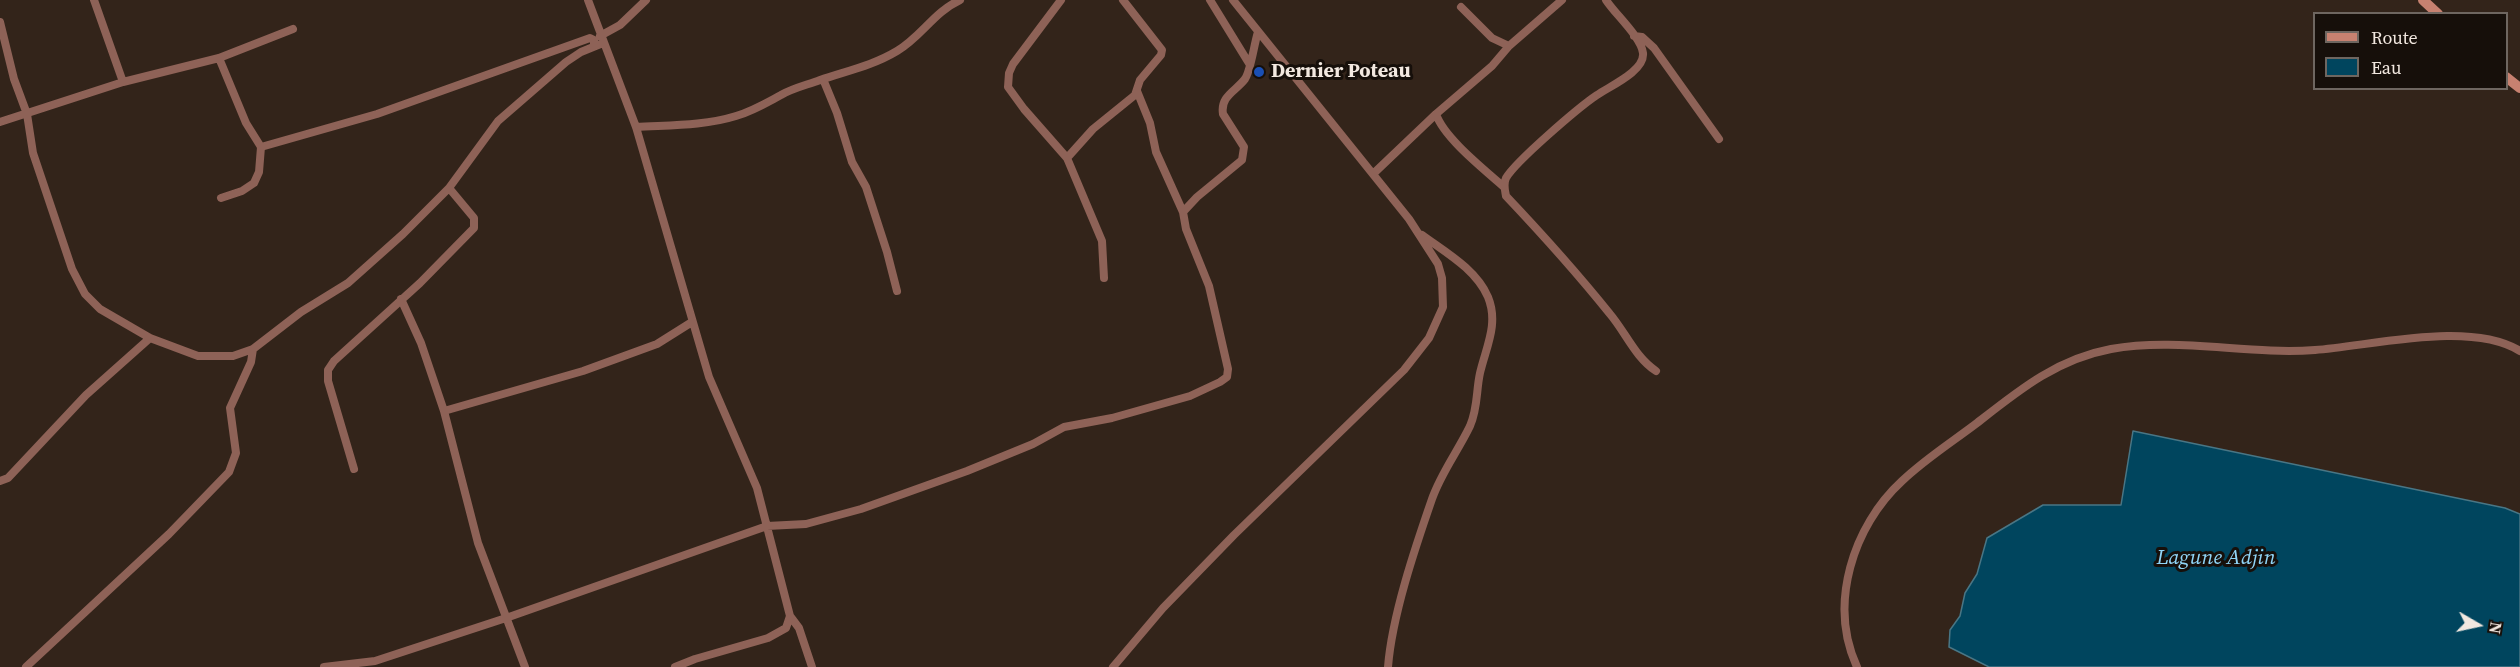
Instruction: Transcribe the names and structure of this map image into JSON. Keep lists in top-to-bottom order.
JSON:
{
  "water": ["Lagune Adjin"],
  "places": ["Dernier Poteau"],
  "legend": ["Route", "Eau"],
  "north": "right"
}
